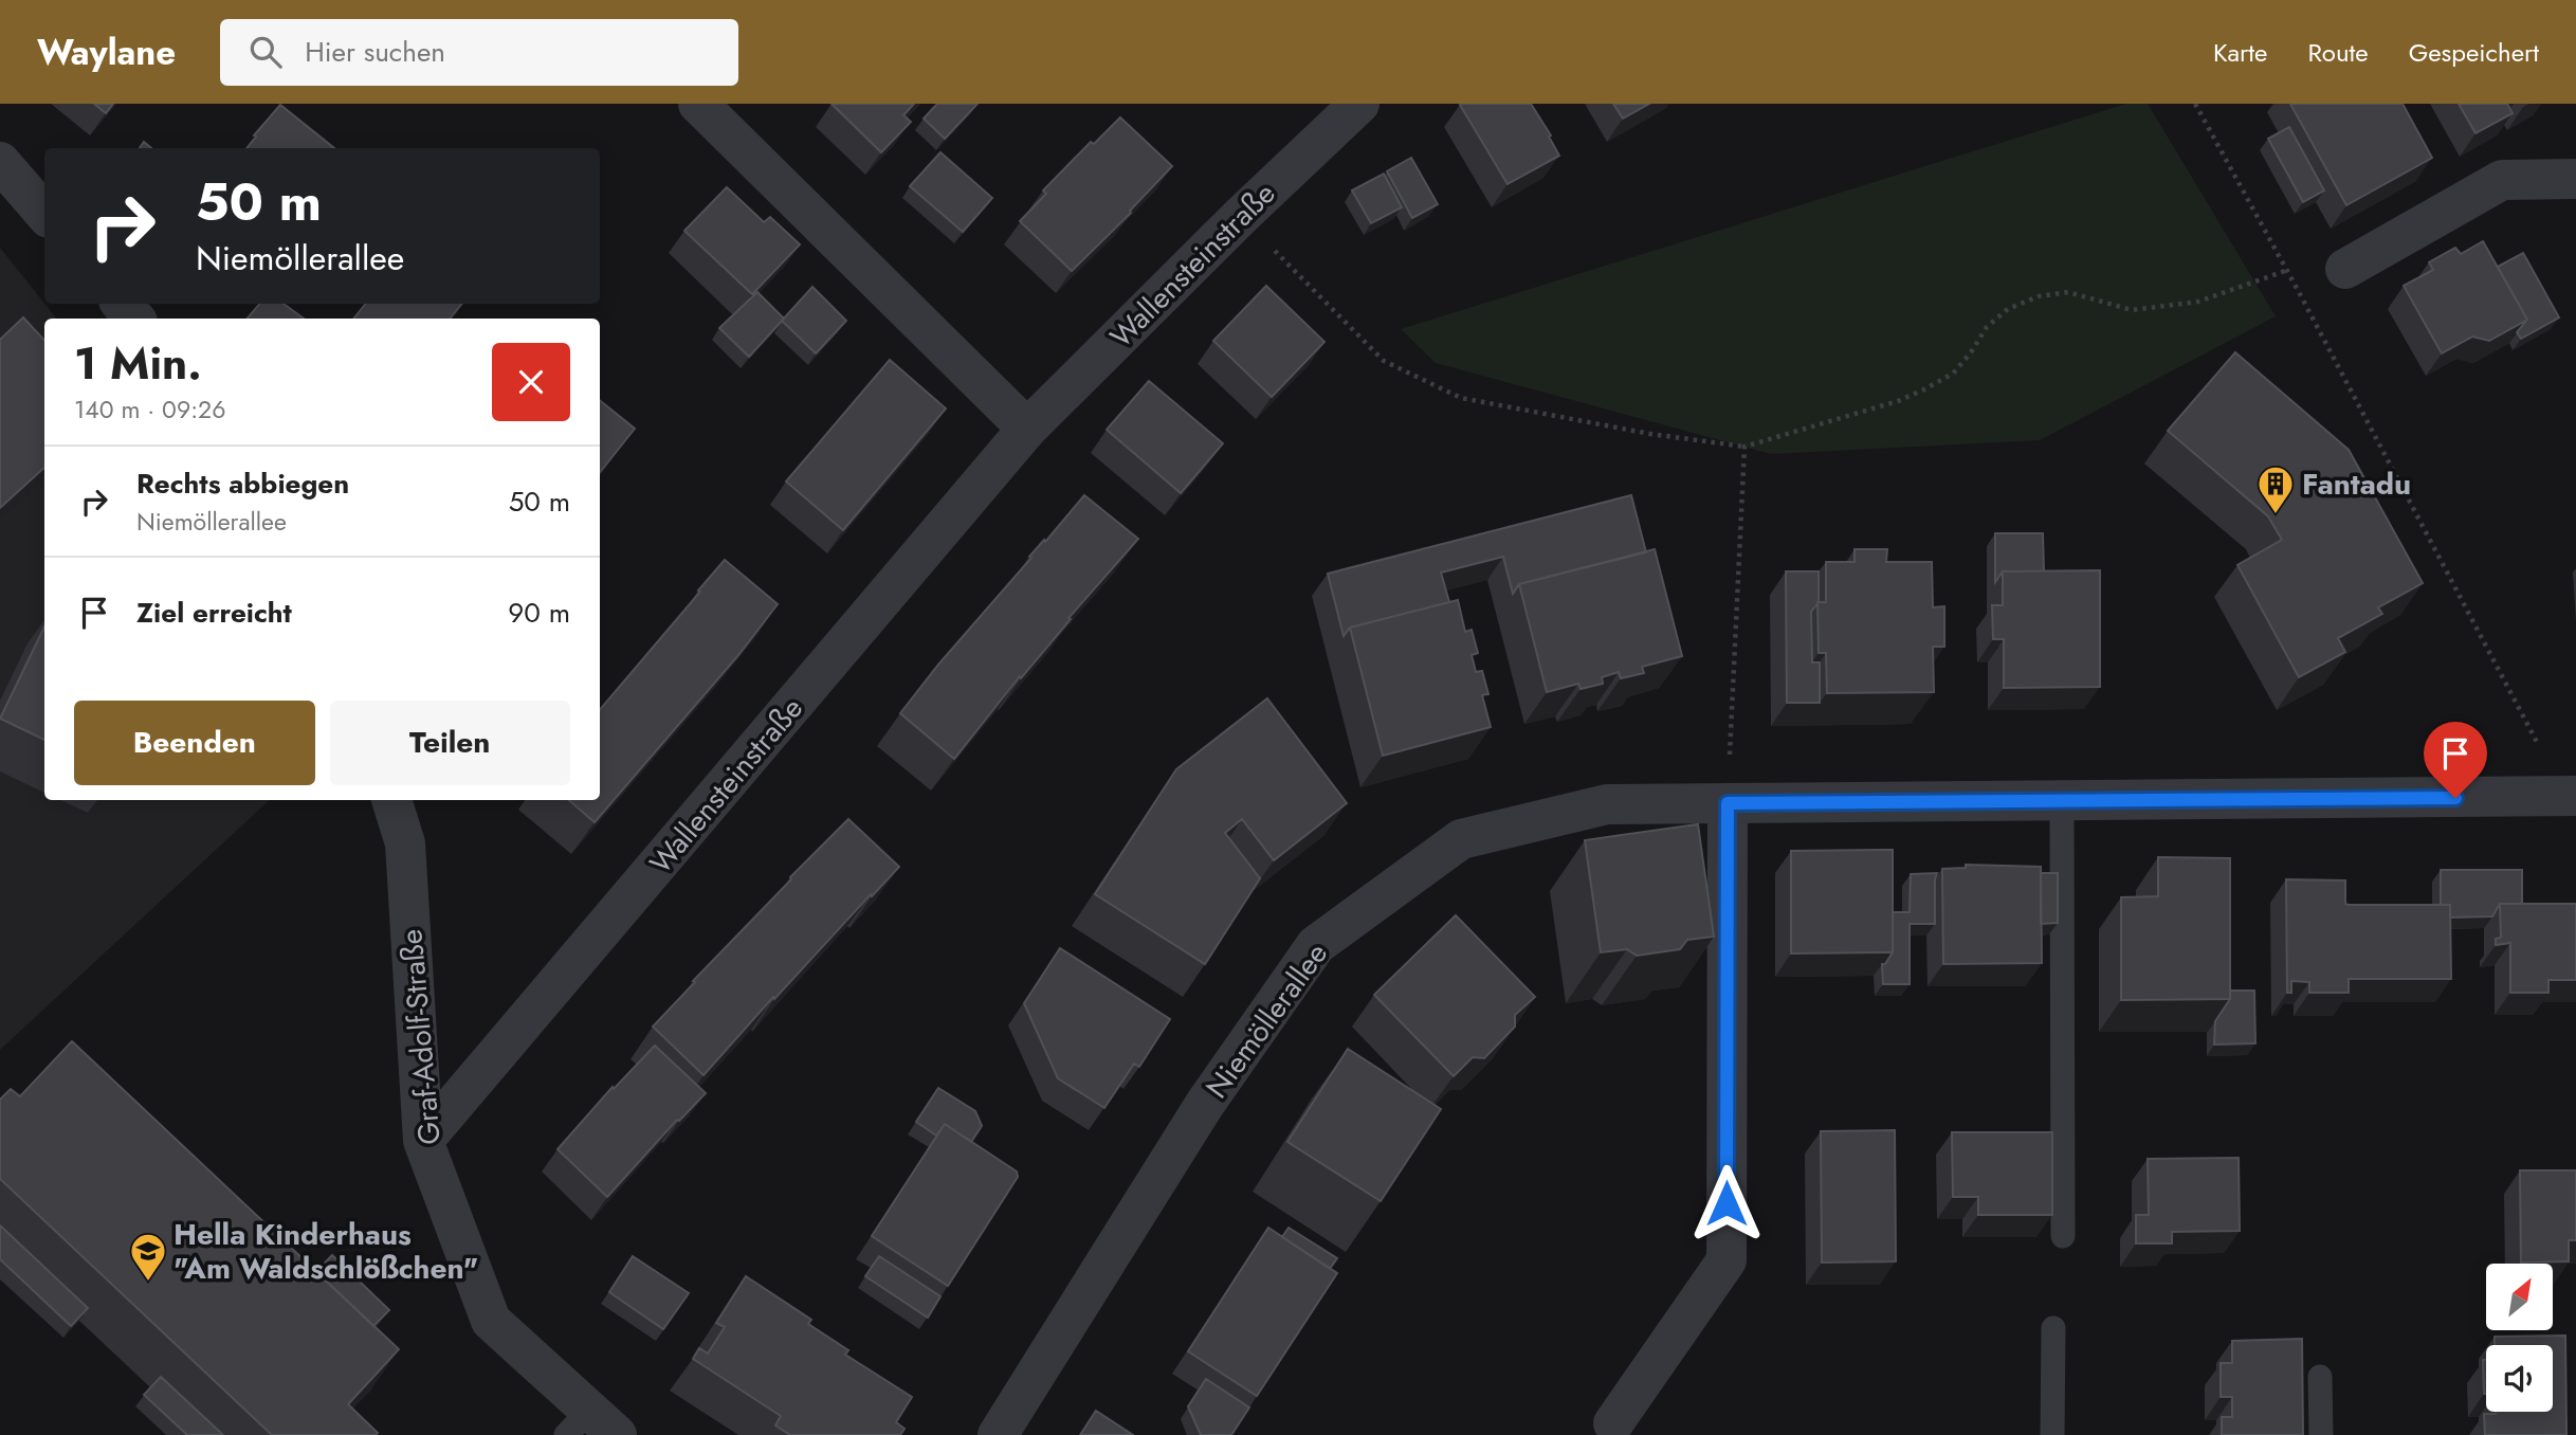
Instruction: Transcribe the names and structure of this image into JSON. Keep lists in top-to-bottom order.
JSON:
{
  "streets": {
    "street": ["Wallensteinstraße", "Niemöllerallee", "Graf-Adolf-Straße"]
  },
  "crossings": [
    ["Wallensteinstraße", "Graf-Adolf-Straße"]
  ],
  "places": {
    "building": ["Fantadu"],
    "school or university": ["Hella Kinderhaus \"Am Waldschlößchen\""]
  },
  "north": "top right",
  "page": {
    "header": "Waylane",
    "search": "Hier suchen",
    "nav": ["Karte", "Route", "Gespeichert"],
    "turn": ["50 m", "Niemöllerallee"],
    "heading": ["1 Min.", "140 m · 09:26"],
    "list": [
      {
        "name": "Rechts abbiegen",
        "note": "Niemöllerallee",
        "value": "50 m"
      },
      {
        "name": "Ziel erreicht",
        "value": "90 m"
      }
    ],
    "buttons": ["Beenden", "Teilen"]
  }
}
